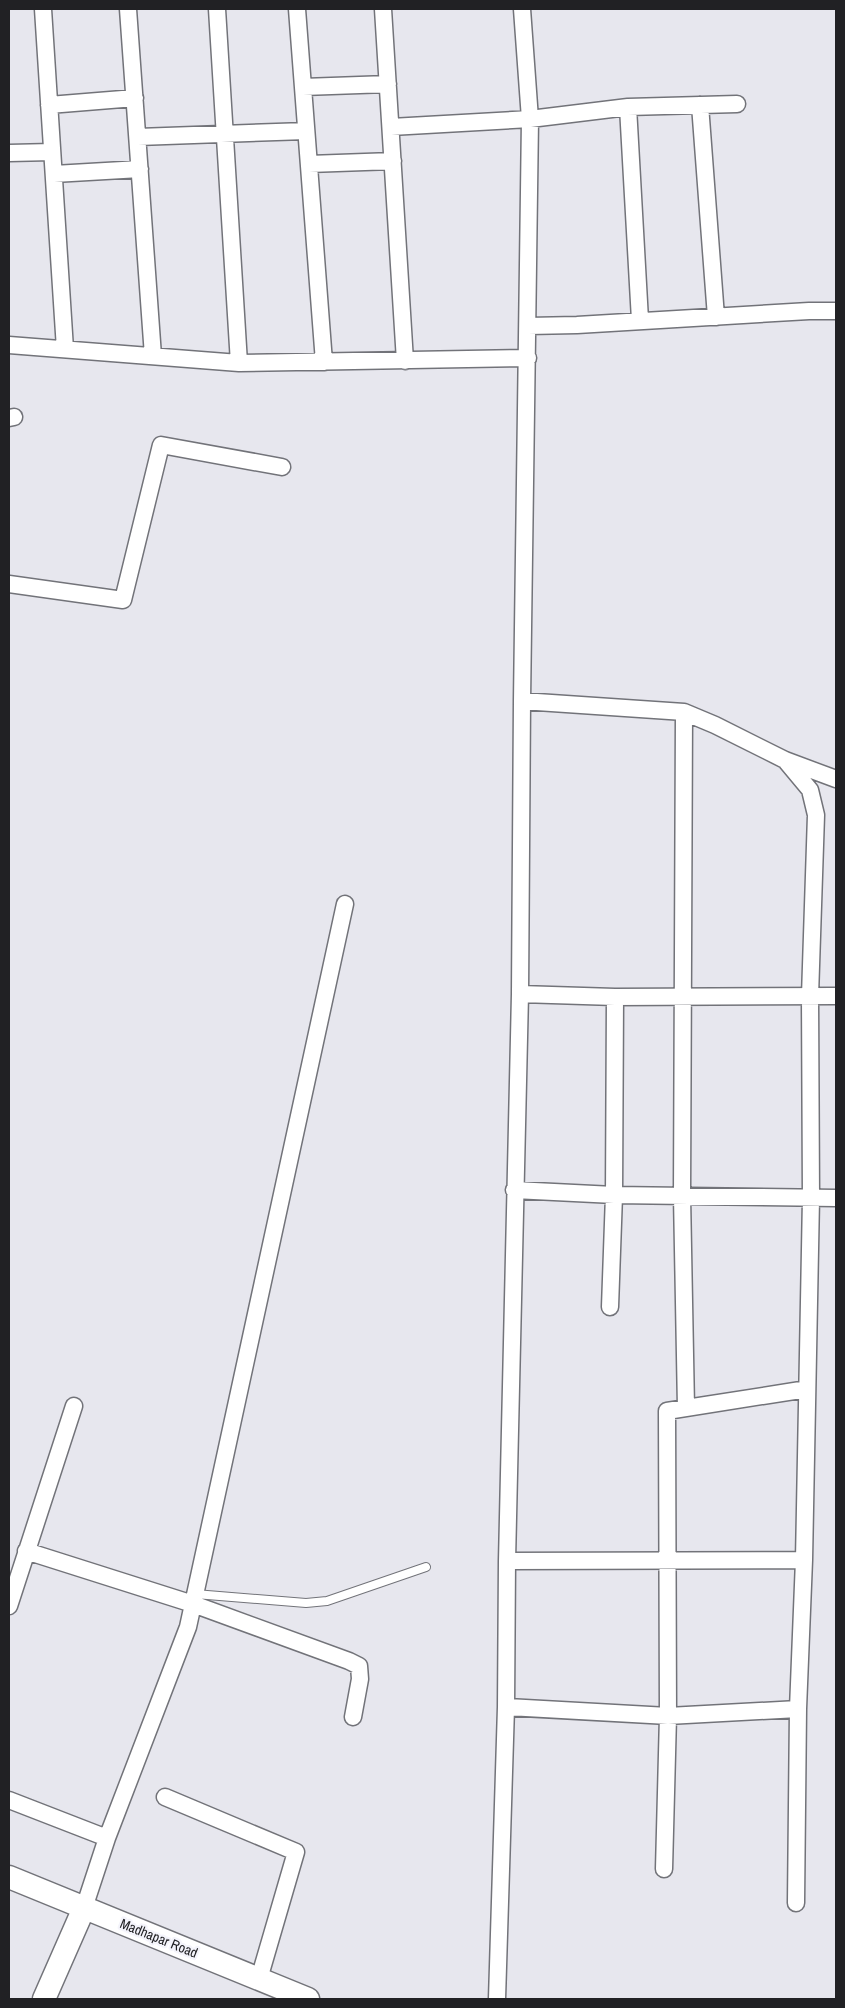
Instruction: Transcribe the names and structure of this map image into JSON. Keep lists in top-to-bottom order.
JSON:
{
  "streets": {
    "main road": ["Madhapar Road"]
  }
}
